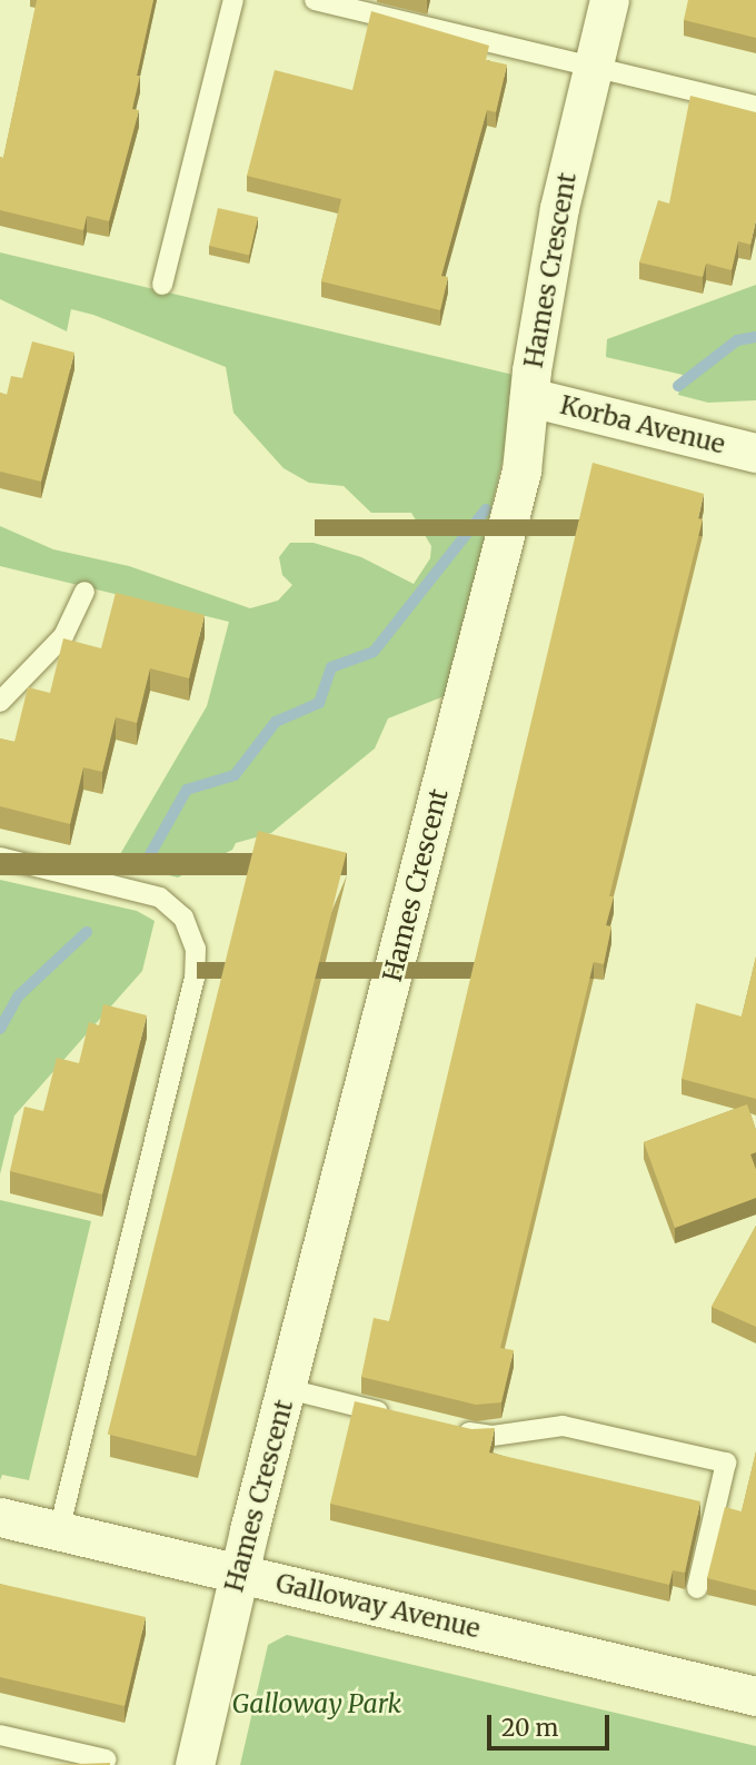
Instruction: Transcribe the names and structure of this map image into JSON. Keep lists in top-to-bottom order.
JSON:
{
  "streets": {
    "street": ["Hames Crescent", "Korba Avenue", "Galloway Avenue"]
  },
  "crossings": [
    ["Hames Crescent", "Korba Avenue"],
    ["Hames Crescent", "Galloway Avenue"]
  ],
  "parks": ["Galloway Park"],
  "scale_bar": "20 m"
}
